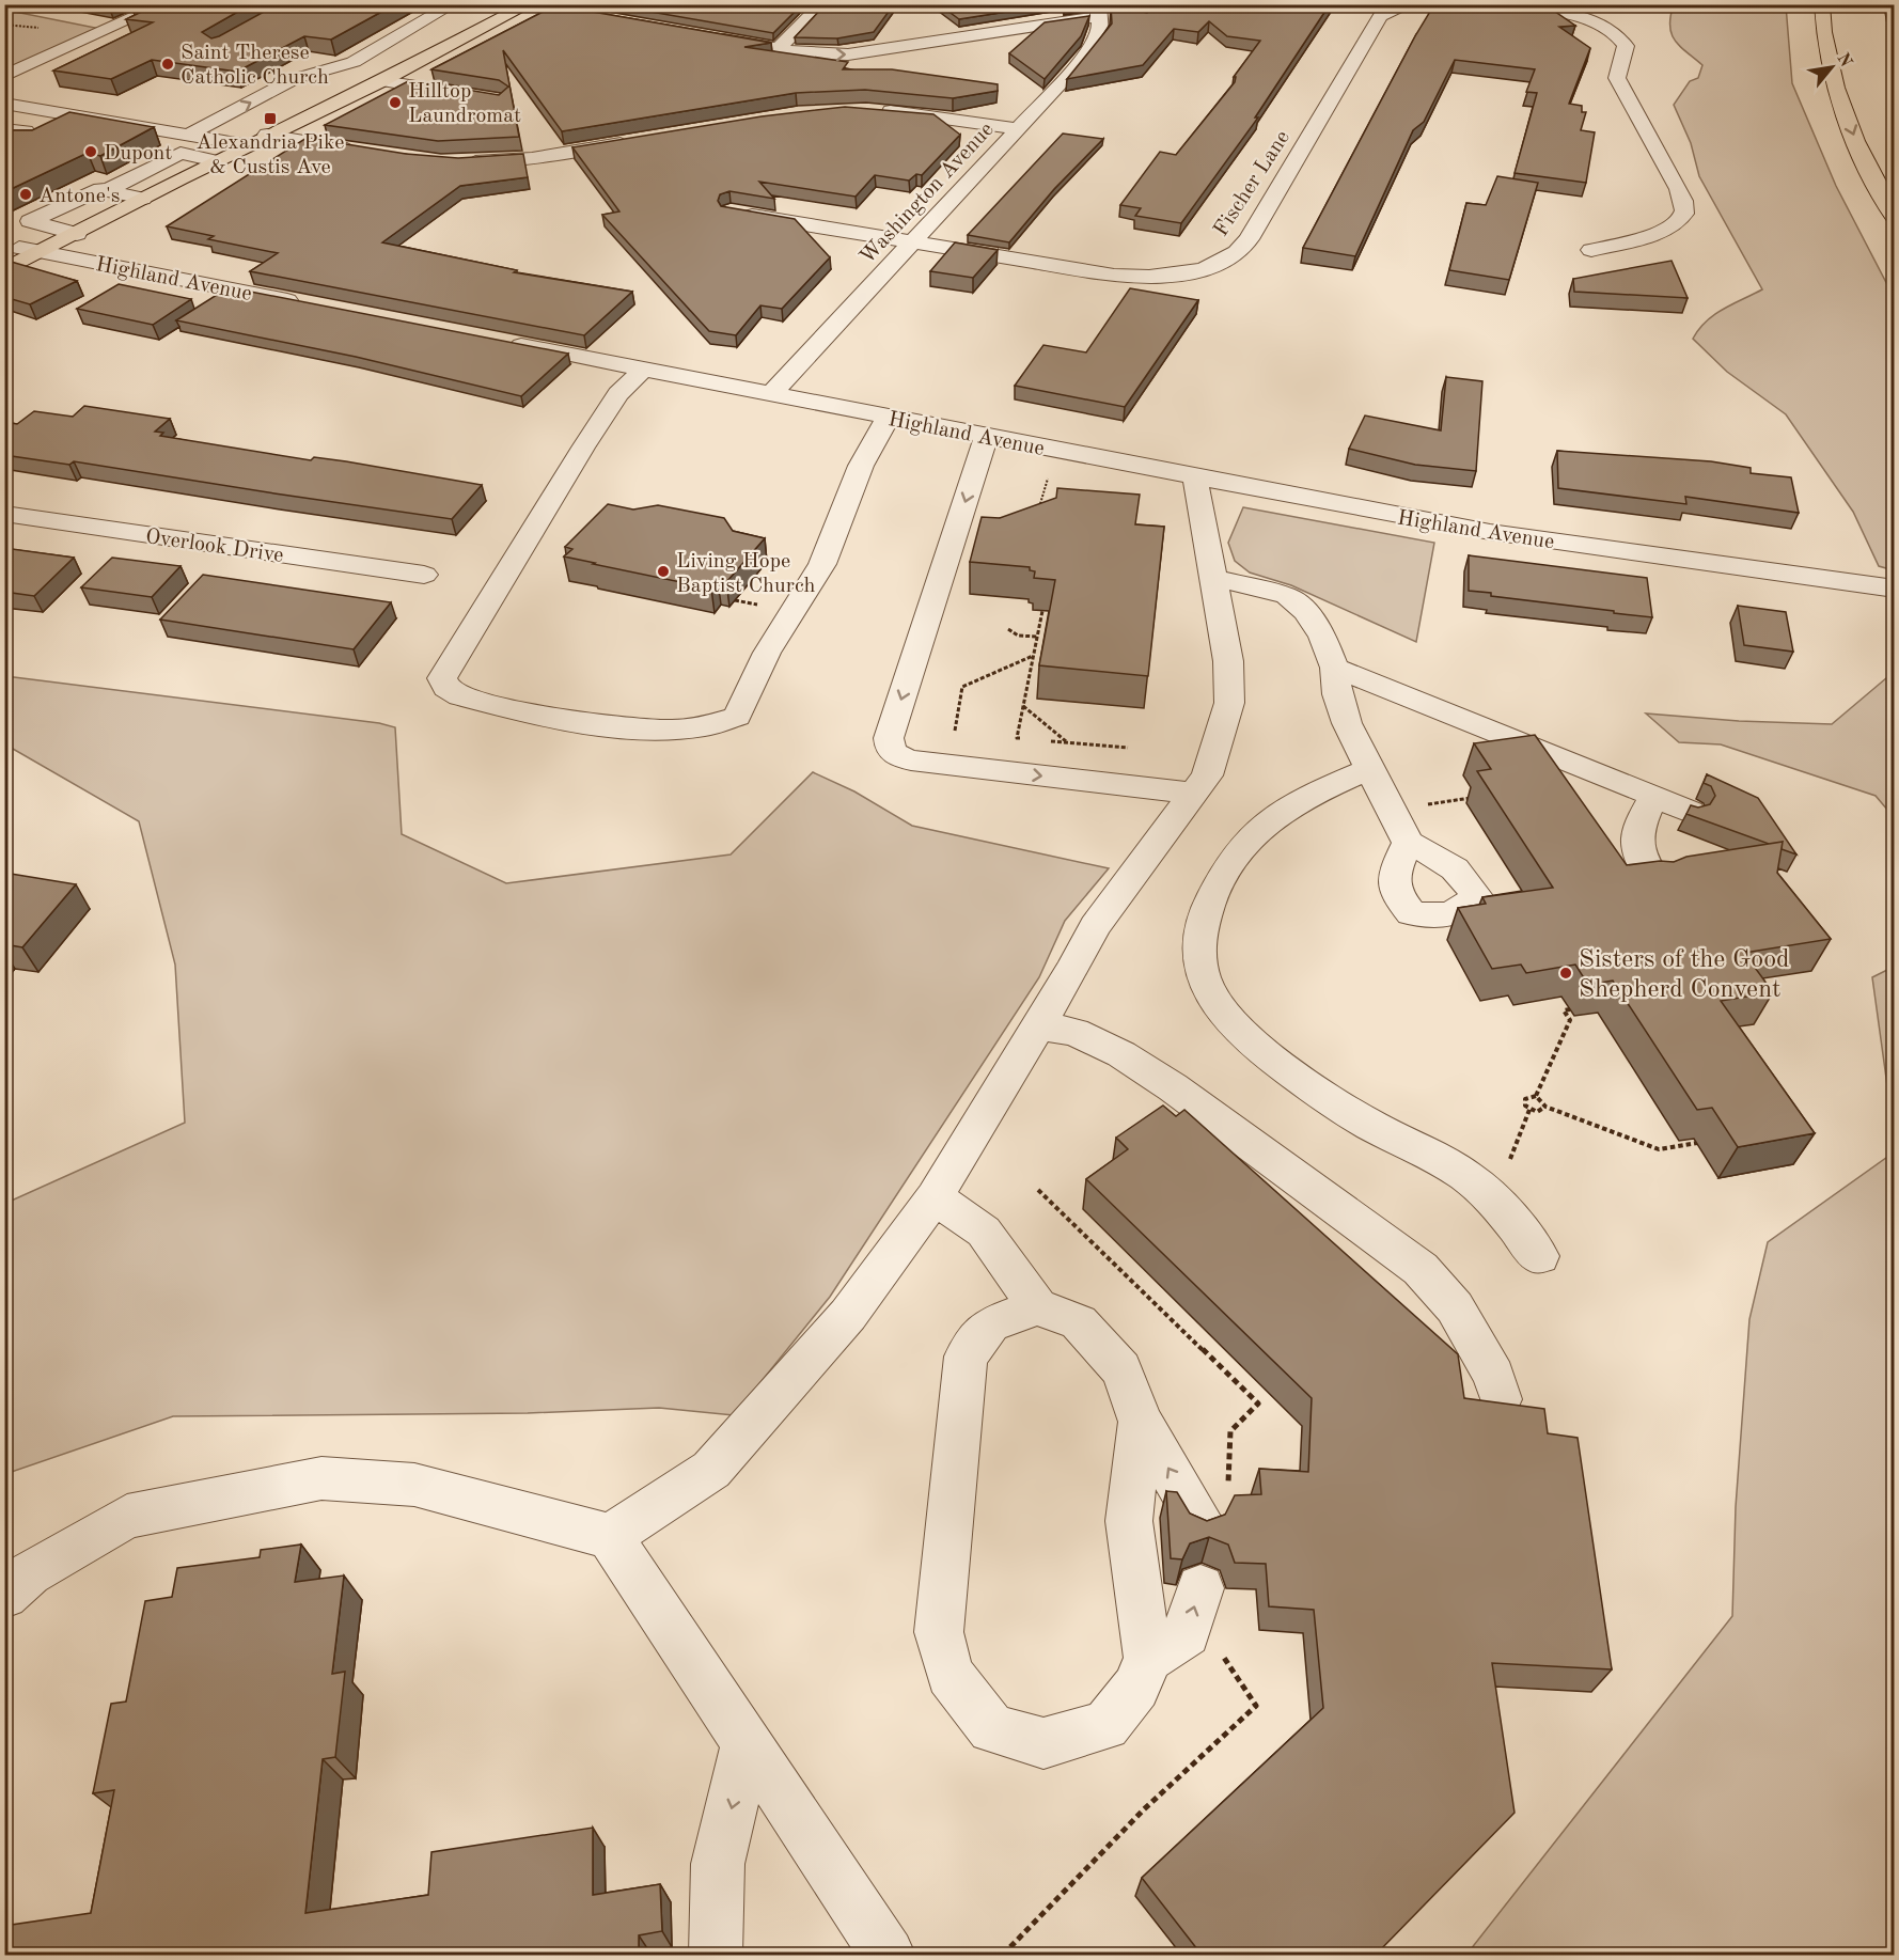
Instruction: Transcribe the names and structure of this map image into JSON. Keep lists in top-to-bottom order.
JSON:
{
  "streets": {
    "street": [
      "Fischer Lane",
      "Washington Avenue",
      "Highland Avenue",
      "Overlook Drive"
    ]
  },
  "crossings": [
    ["Fischer Lane", "Washington Avenue"],
    ["Washington Avenue", "Highland Avenue"]
  ],
  "places": {
    "other": [
      "Saint Therese Catholic Church",
      "Hilltop Laundromat",
      "Dupont",
      "Antone's",
      "Living Hope Baptist Church",
      "Sisters of the Good Shepherd Convent"
    ],
    "transit": ["Alexandria Pike & Custis Ave"]
  },
  "north": "top right"
}
